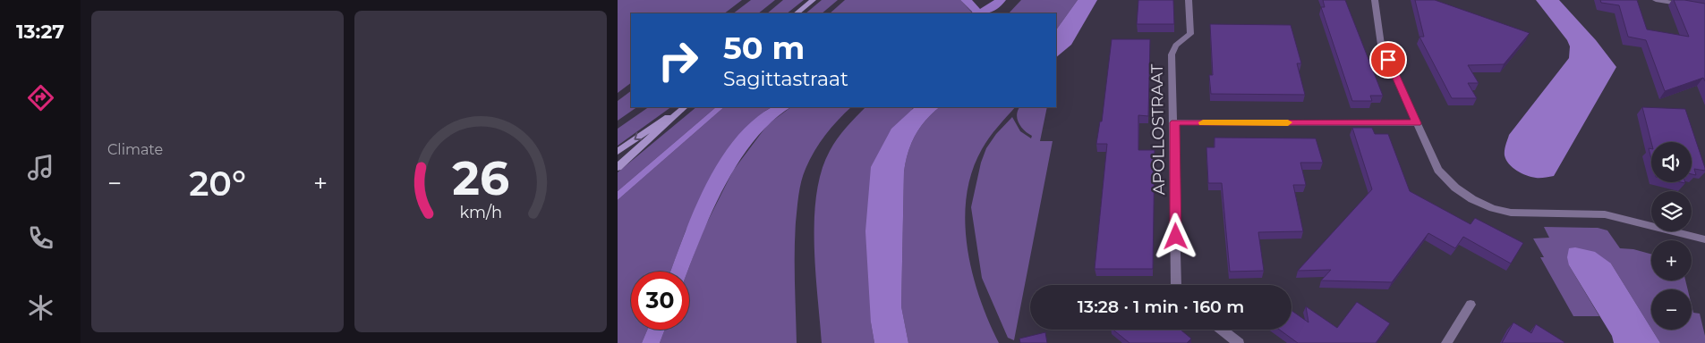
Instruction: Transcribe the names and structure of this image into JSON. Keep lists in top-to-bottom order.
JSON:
{
  "streets": {
    "street": ["APOLLOSTRAAT"]
  },
  "page": {
    "tabs": "13:27",
    "tile": "Climate",
    "turn": ["50 m", "Sagittastraat"],
    "map_buttons": ["+", "−"],
    "heat": ["−", "20°", "+"],
    "limit": "30",
    "trip": "13:28 · 1 min · 160 m",
    "gauge": ["26", "km/h"]
  }
}
